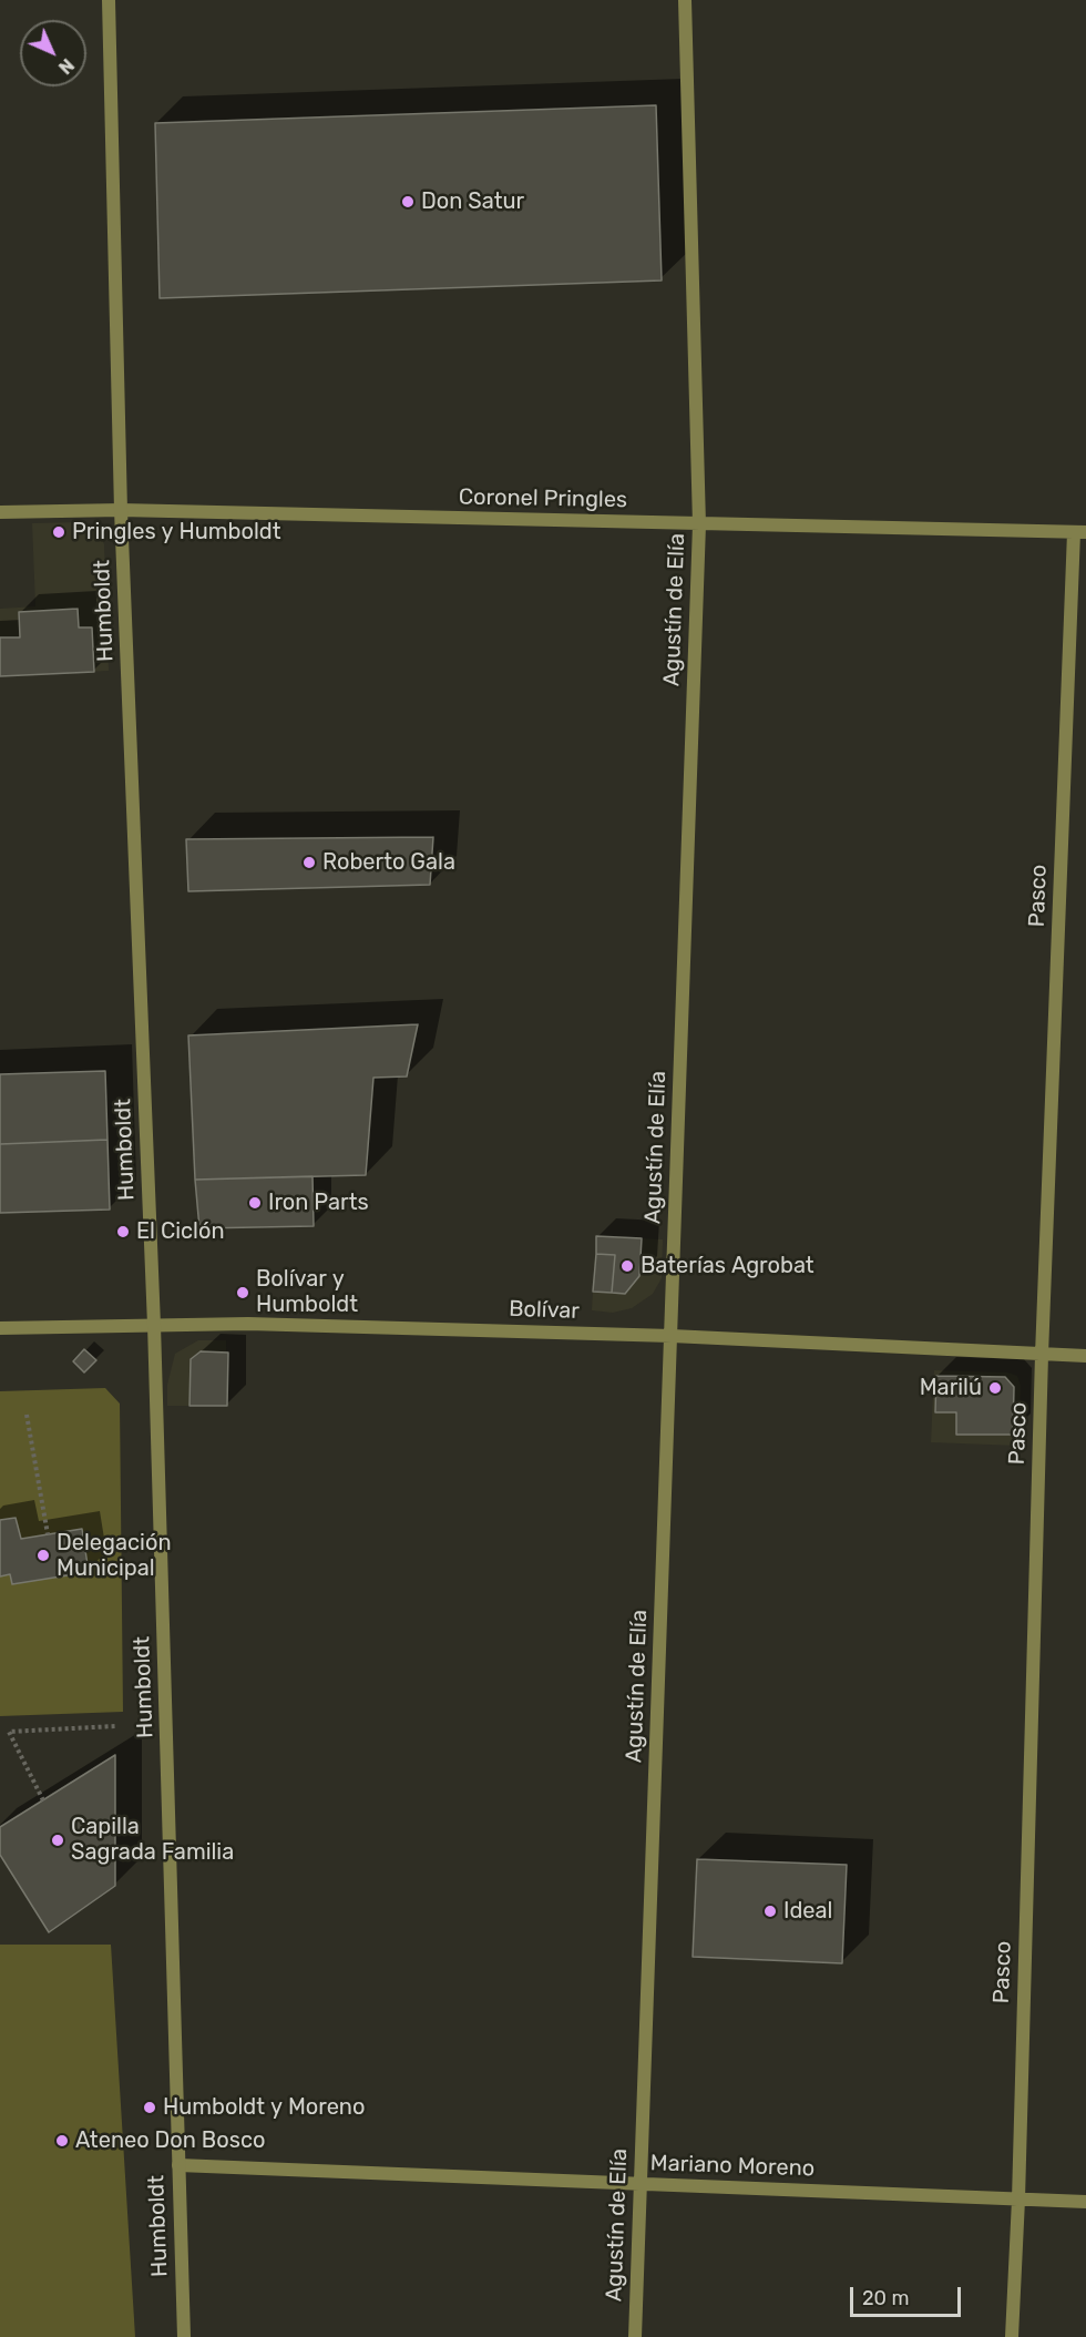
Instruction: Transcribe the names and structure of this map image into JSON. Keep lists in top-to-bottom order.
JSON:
{
  "streets": {
    "street": [
      "Coronel Pringles",
      "Agustín de Elía",
      "Humboldt",
      "Pasco",
      "Bolívar",
      "Mariano Moreno"
    ]
  },
  "crossings": [
    ["Coronel Pringles", "Agustín de Elía"],
    ["Coronel Pringles", "Humboldt"],
    ["Coronel Pringles", "Pasco"],
    ["Agustín de Elía", "Bolívar"],
    ["Agustín de Elía", "Mariano Moreno"],
    ["Humboldt", "Bolívar"],
    ["Humboldt", "Mariano Moreno"],
    ["Pasco", "Bolívar"],
    ["Pasco", "Mariano Moreno"]
  ],
  "places": [
    "Don Satur",
    "Pringles y Humboldt",
    "Roberto Gala",
    "Iron Parts",
    "El Ciclón",
    "Baterías Agrobat",
    "Bolívar y Humboldt",
    "Marilú",
    "Delegación Municipal",
    "Capilla Sagrada Familia",
    "Ideal",
    "Humboldt y Moreno",
    "Ateneo Don Bosco"
  ],
  "scale_bar": "20 m",
  "north": "bottom right"
}
